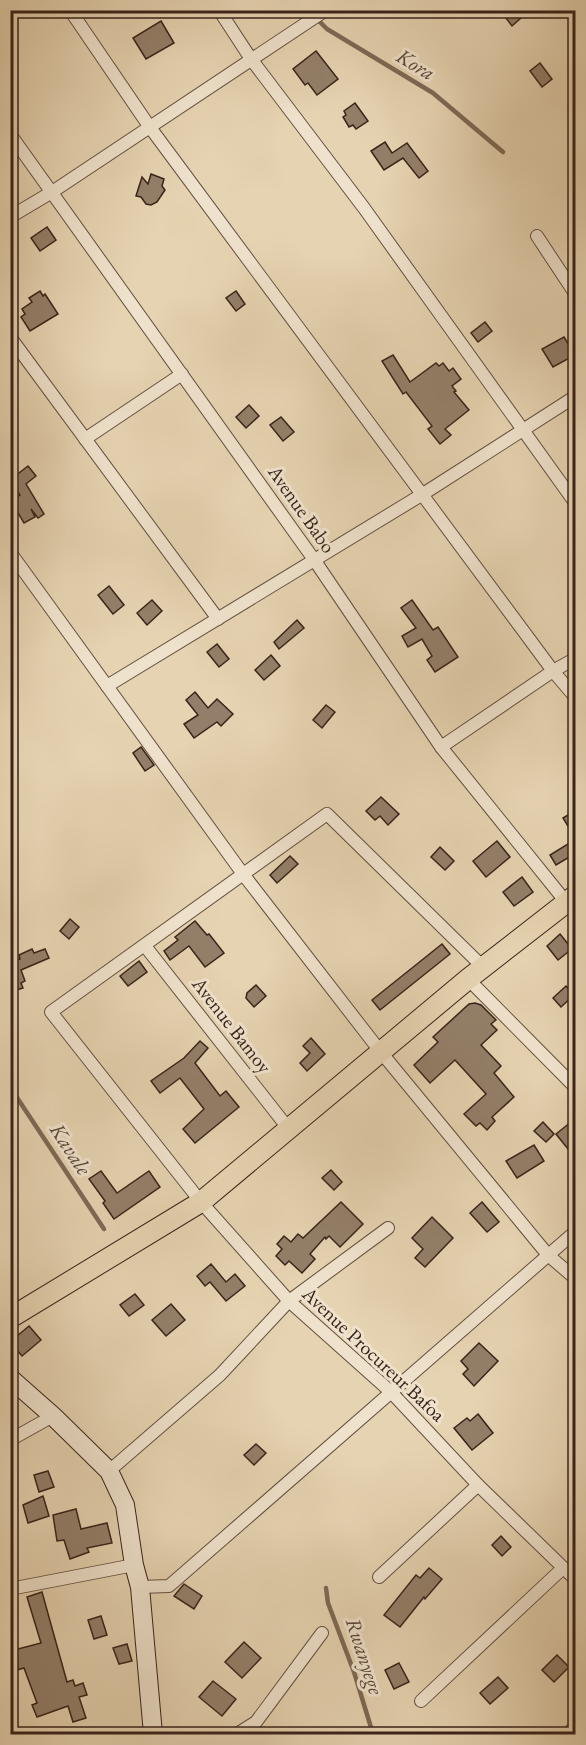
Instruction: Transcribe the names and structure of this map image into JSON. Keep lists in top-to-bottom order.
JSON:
{
  "streets": {
    "street": ["Avenue Babo", "Avenue Bamoy", "Avenue Procureur Bafoa"]
  },
  "crossings": [
    ["Avenue Bamoy", "Avenue Procureur Bafoa"]
  ],
  "water": ["Kora", "Kavale", "Rwanyege"]
}
